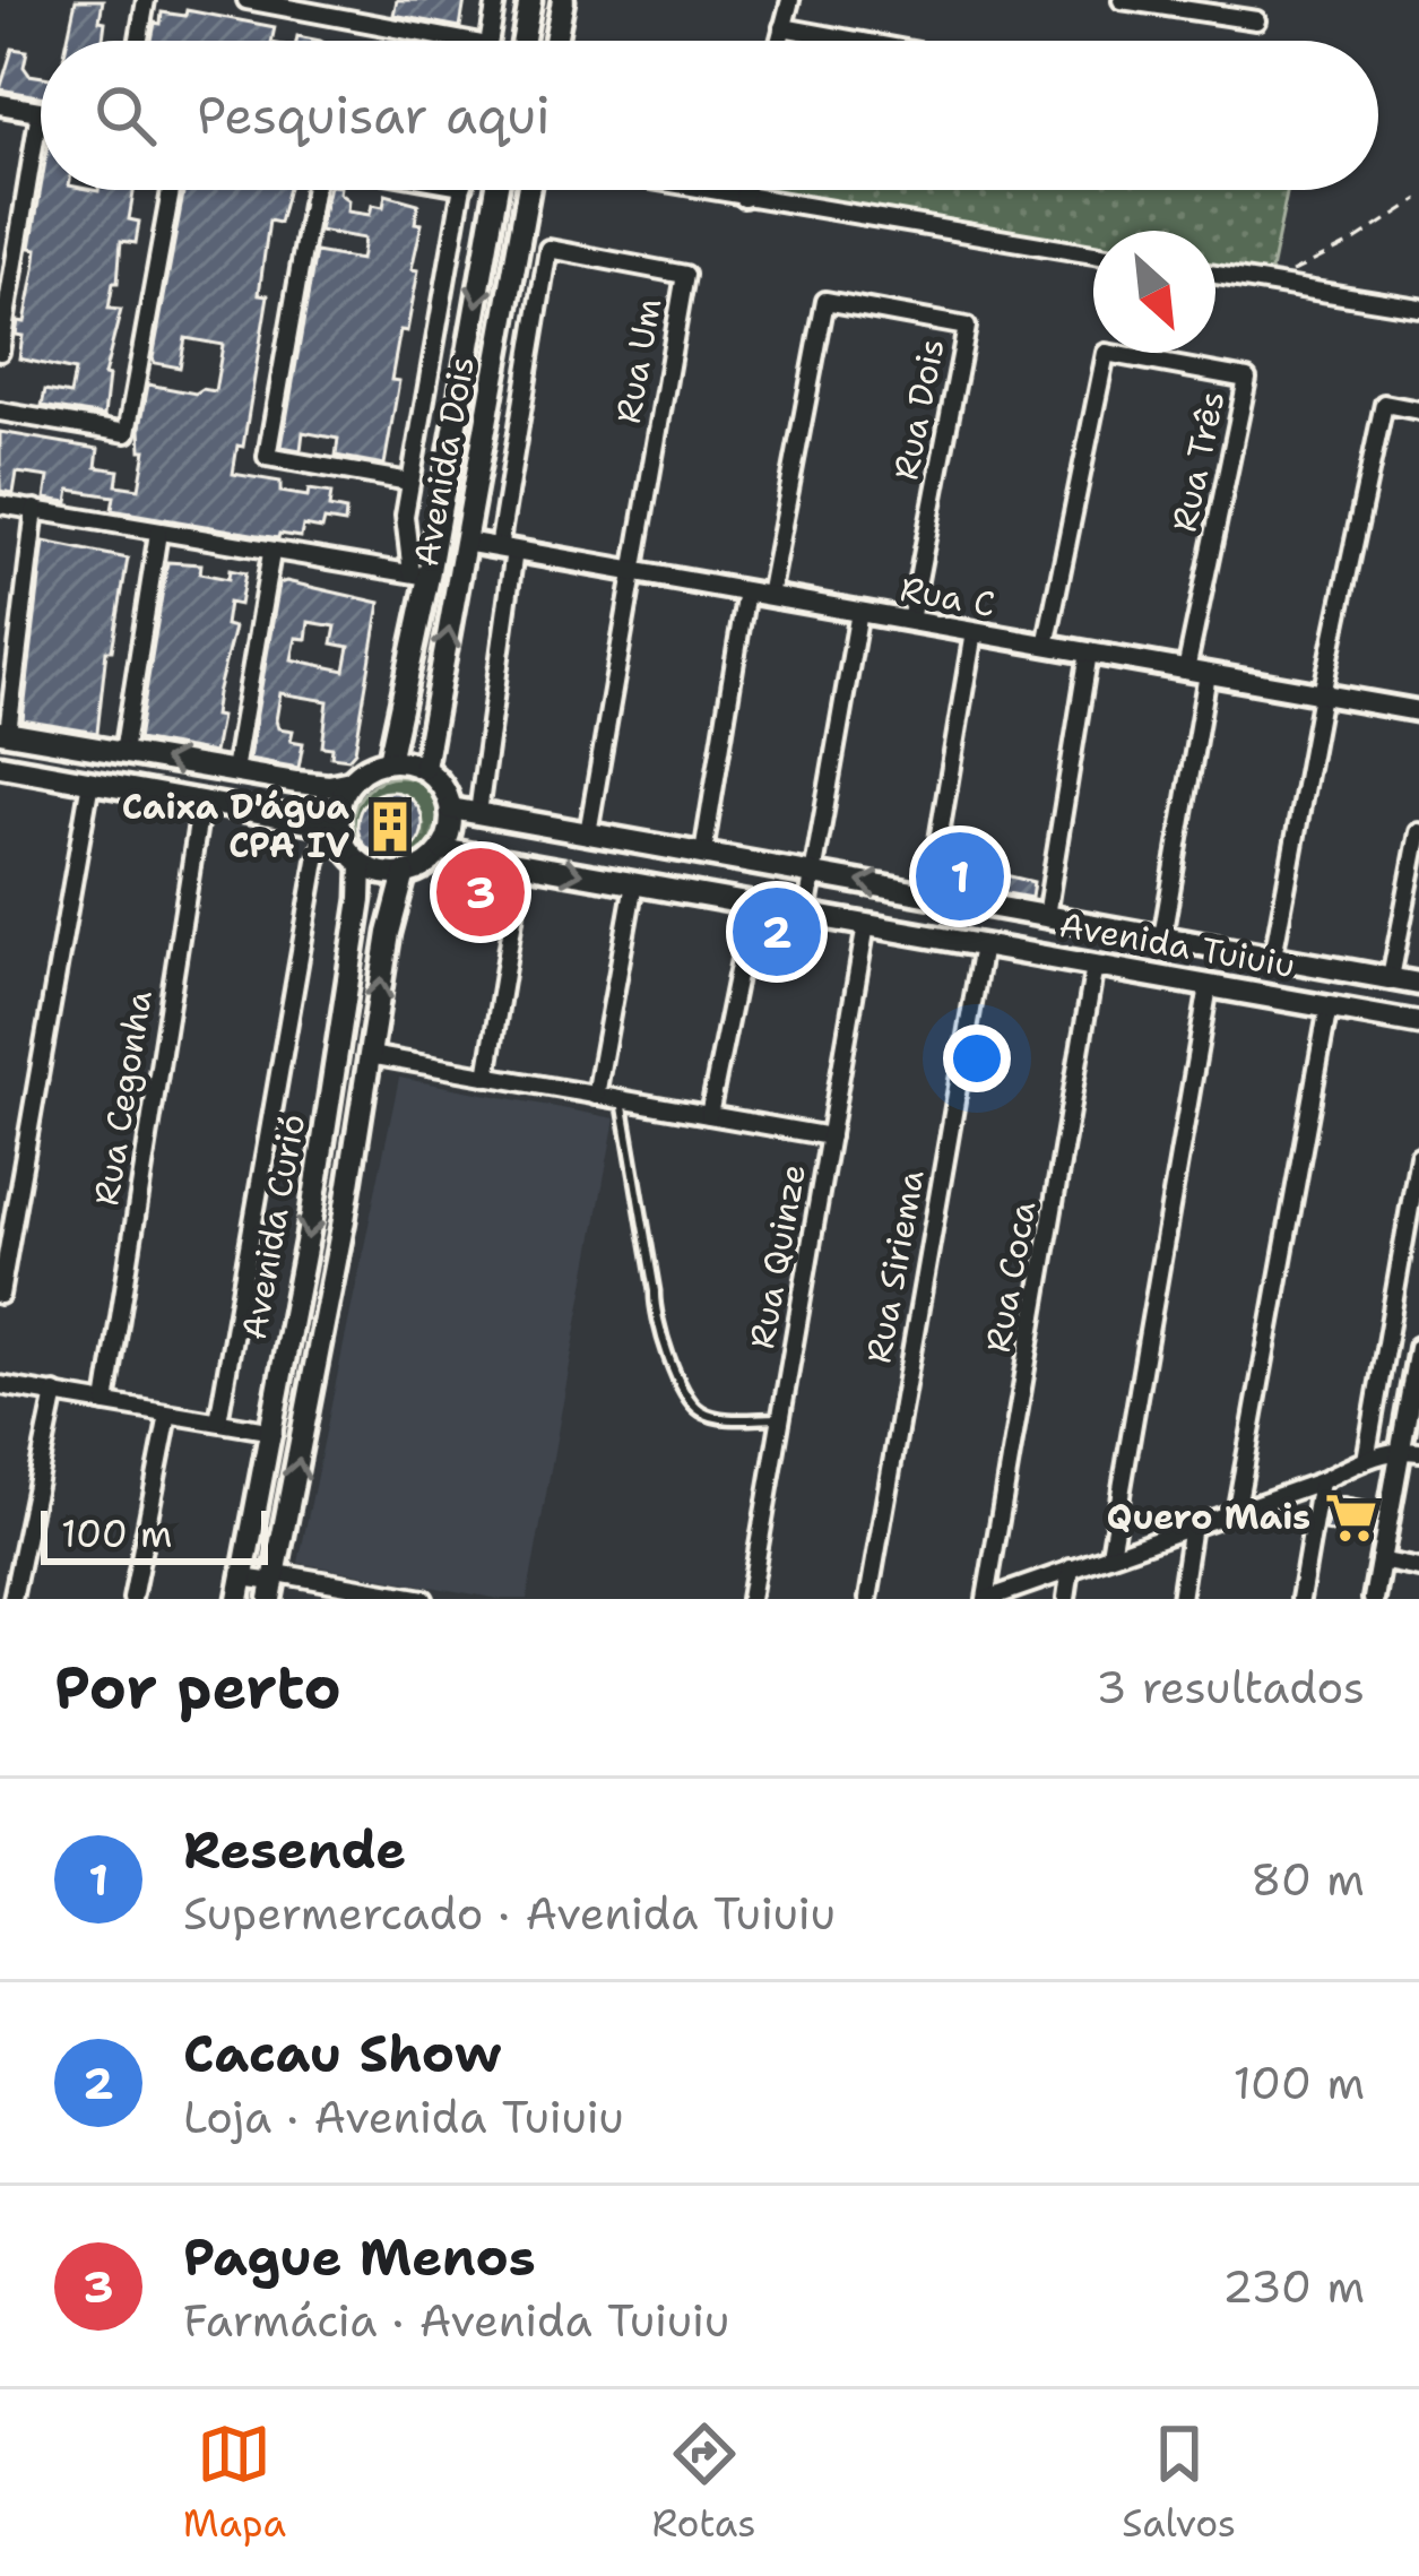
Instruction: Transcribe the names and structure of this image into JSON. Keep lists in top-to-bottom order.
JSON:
{
  "streets": {
    "main road": ["Avenida Dois", "Avenida Tuiuiu", "Avenida Curió"],
    "street": [
      "Rua Um",
      "Rua Dois",
      "Rua Três",
      "Rua C",
      "Rua Cegonha",
      "Rua Quinze",
      "Rua Siriema",
      "Rua Coca"
    ]
  },
  "crossings": [
    ["Rua Um", "Rua C"],
    ["Rua Dois", "Rua C"],
    ["Avenida Dois", "Rua C"],
    ["Avenida Dois", "Avenida Tuiuiu"],
    ["Avenida Dois", "Avenida Curió"],
    ["Rua Três", "Rua C"],
    ["Avenida Tuiuiu", "Avenida Curió"],
    ["Avenida Tuiuiu", "Rua Quinze"],
    ["Avenida Tuiuiu", "Rua Siriema"],
    ["Avenida Tuiuiu", "Rua Coca"]
  ],
  "places": {
    "building": ["Caixa D'água CPA IV"],
    "supermarket": ["Quero Mais"]
  },
  "scale_bar": "100 m",
  "north": "bottom right",
  "page": {
    "search": "Pesquisar aqui",
    "pins": ["1", "3", "2"],
    "scale": "100 m",
    "heading": ["Por perto", "3 resultados"],
    "list": [
      {
        "mark": "1",
        "name": "Resende",
        "note": "Supermercado · Avenida Tuiuiu",
        "value": "80 m"
      },
      {
        "mark": "2",
        "name": "Cacau Show",
        "note": "Loja · Avenida Tuiuiu",
        "value": "100 m"
      },
      {
        "mark": "3",
        "name": "Pague Menos",
        "note": "Farmácia · Avenida Tuiuiu",
        "value": "230 m"
      }
    ],
    "nav": ["Mapa", "Rotas", "Salvos"]
  }
}
